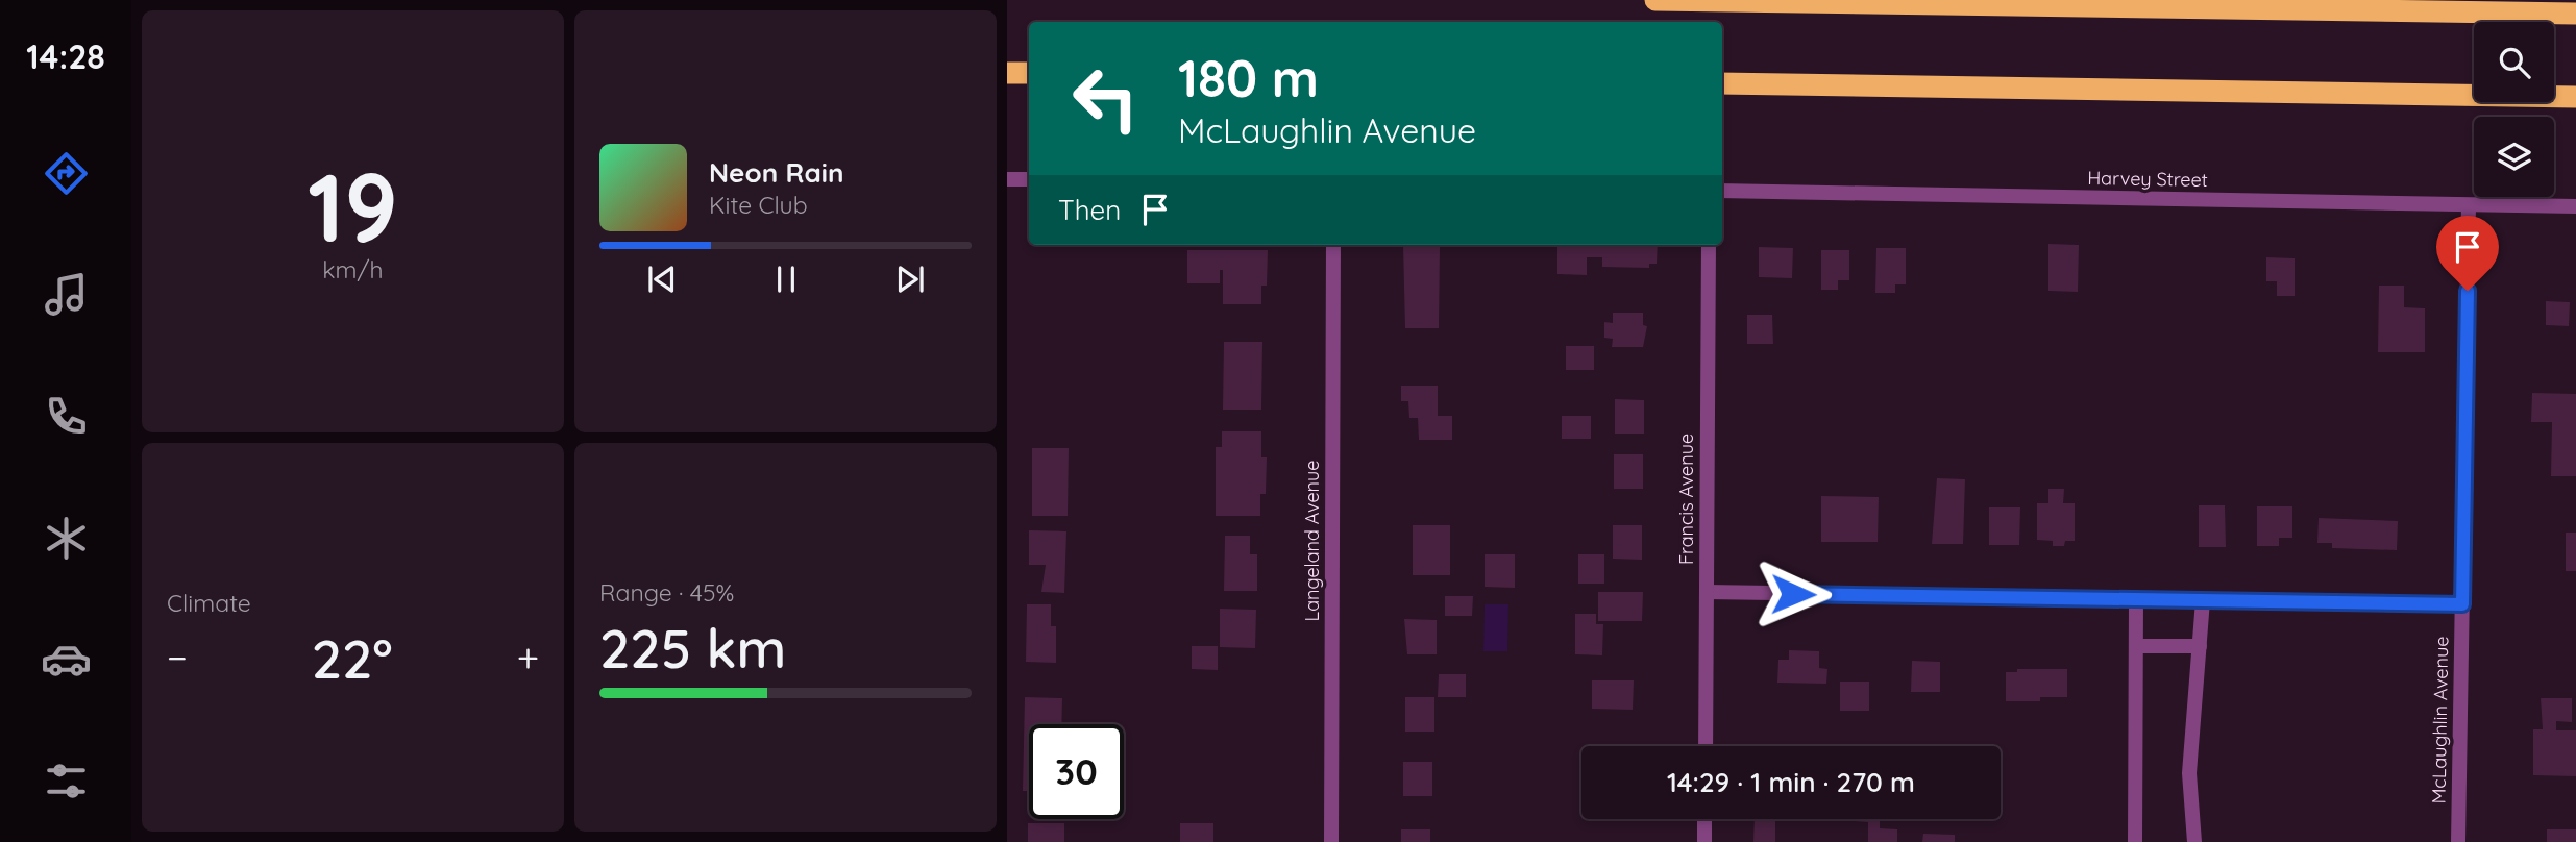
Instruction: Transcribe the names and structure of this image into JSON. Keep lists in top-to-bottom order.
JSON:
{
  "streets": {
    "street": [
      "Harvey Street",
      "Francis Avenue",
      "Langeland Avenue",
      "McLaughlin Avenue"
    ]
  },
  "crossings": [
    ["Harvey Street", "McLaughlin Avenue"]
  ],
  "page": {
    "tabs": "14:28",
    "tile": [
      ["19", "km/h"],
      "Climate",
      ["Range · 45%", "225 km"]
    ],
    "turn": ["180 m", "McLaughlin Avenue"],
    "song": ["Neon Rain", "Kite Club"],
    "then": "Then",
    "heat": ["−", "22°", "+"],
    "limit": "30",
    "trip": "14:29 · 1 min · 270 m"
  }
}
